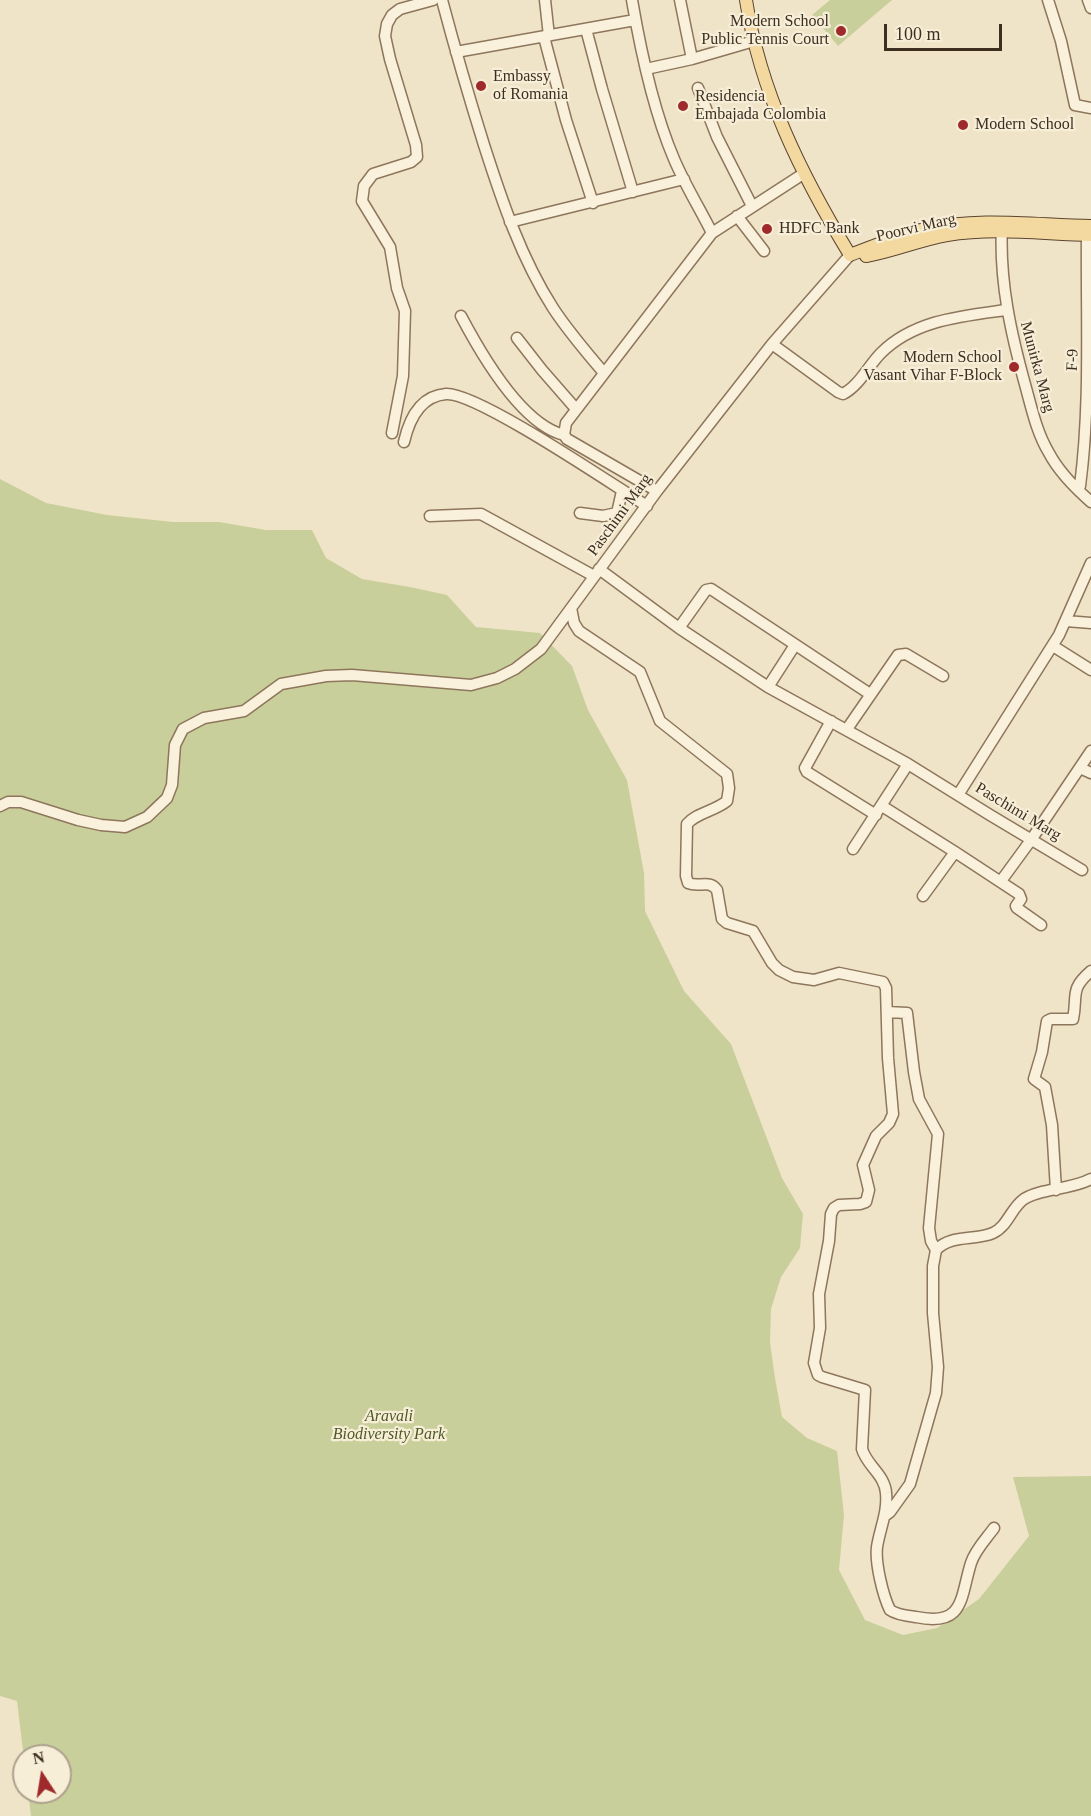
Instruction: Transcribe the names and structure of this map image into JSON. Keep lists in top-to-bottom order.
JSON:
{
  "streets": {
    "main road": ["Poorvi Marg"],
    "street": ["F-9", "Munirka Marg", "Paschimi Marg"]
  },
  "crossings": [
    ["Poorvi Marg", "F-9"],
    ["Poorvi Marg", "Munirka Marg"],
    ["Poorvi Marg", "Paschimi Marg"],
    ["F-9", "Munirka Marg"]
  ],
  "parks": ["Aravali Biodiversity Park"],
  "places": [
    "Modern School Public Tennis Court",
    "Embassy of Romania",
    "Residencia Embajada Colombia",
    "Modern School",
    "HDFC Bank",
    "Modern School Vasant Vihar F-Block"
  ],
  "scale_bar": "100 m",
  "north": "top"
}
